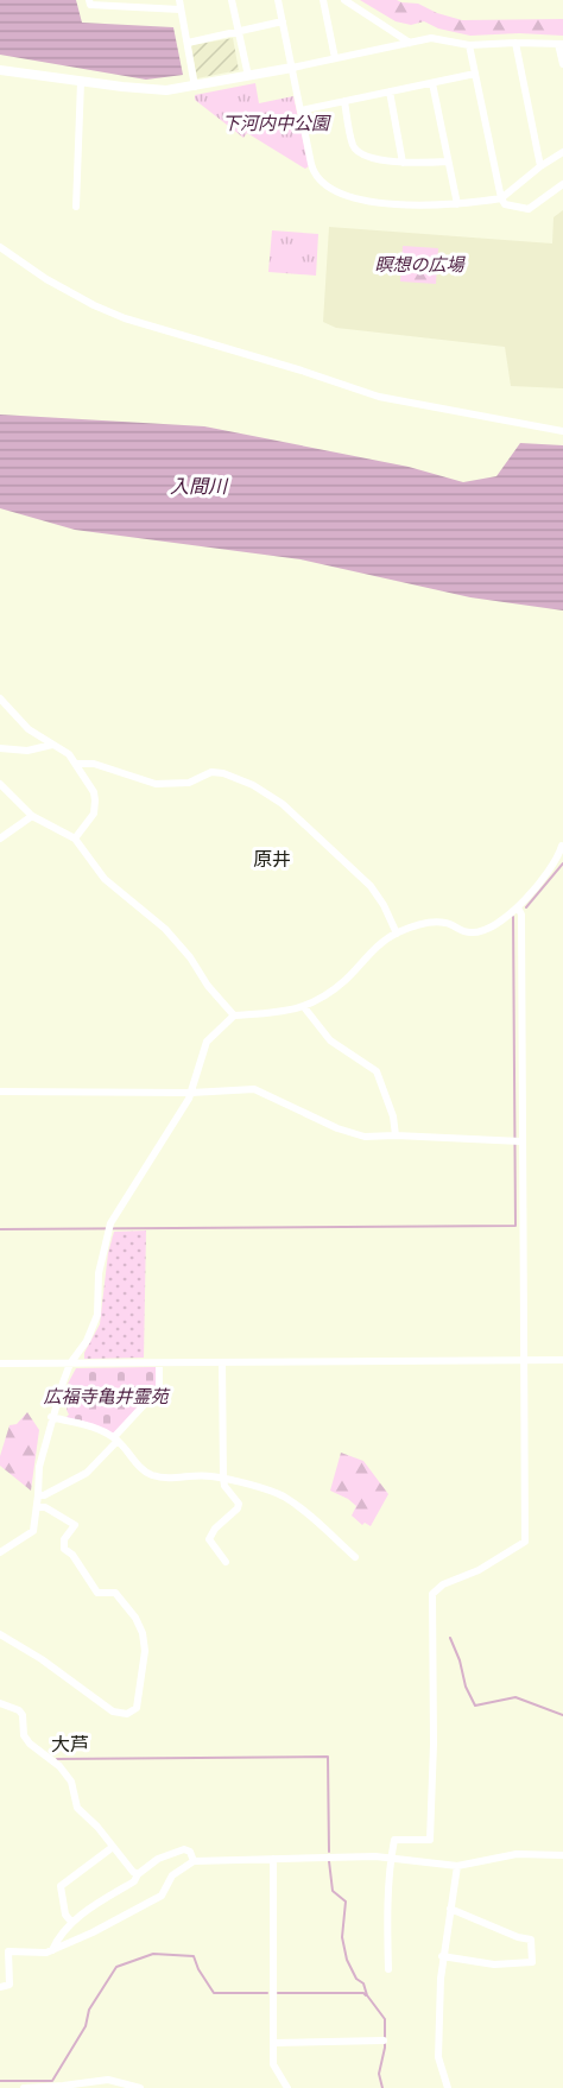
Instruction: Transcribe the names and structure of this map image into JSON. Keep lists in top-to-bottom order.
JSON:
{
  "districts": ["原井", "大芦"],
  "water": ["入間川"],
  "parks": ["下河内中公園", "瞑想の広場", "広福寺亀井霊苑"]
}
